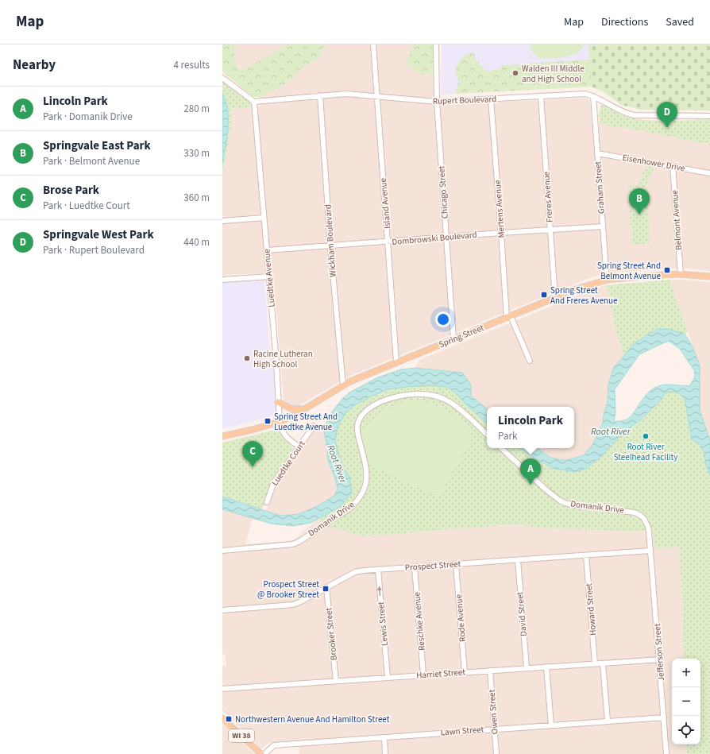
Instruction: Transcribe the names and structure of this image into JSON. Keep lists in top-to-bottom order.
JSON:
{
  "streets": {
    "main road": ["Spring Street", "WI 38"],
    "street": [
      "Rupert Boulevard",
      "Eisenhower Drive",
      "Graham Street",
      "Chicago Street",
      "Freres Avenue",
      "Island Avenue",
      "Mertens Avenue",
      "Belmont Avenue",
      "Dombrowski Boulevard",
      "Wickham Boulevard",
      "Luedtke Avenue",
      "Luedtke Court",
      "Domanik Drive",
      "Prospect Street",
      "Howard Street",
      "David Street",
      "Rode Avenue",
      "Reschke Avenue",
      "Lewis Street",
      "Brooker Street",
      "Jefferson Street",
      "Harriet Street",
      "Owen Street",
      "Lawn Street"
    ]
  },
  "crossings": [
    ["Rupert Boulevard", "Graham Street"],
    ["Rupert Boulevard", "Chicago Street"],
    ["Rupert Boulevard", "Freres Avenue"],
    ["Rupert Boulevard", "Island Avenue"],
    ["Rupert Boulevard", "Mertens Avenue"],
    ["Rupert Boulevard", "Wickham Boulevard"],
    ["Rupert Boulevard", "Luedtke Avenue"],
    ["Eisenhower Drive", "Graham Street"],
    ["Eisenhower Drive", "Belmont Avenue"],
    ["Graham Street", "Dombrowski Boulevard"],
    ["Graham Street", "Spring Street"],
    ["Chicago Street", "Dombrowski Boulevard"],
    ["Chicago Street", "Spring Street"],
    ["Freres Avenue", "Dombrowski Boulevard"],
    ["Freres Avenue", "Spring Street"],
    ["Island Avenue", "Dombrowski Boulevard"],
    ["Island Avenue", "Spring Street"],
    ["Mertens Avenue", "Dombrowski Boulevard"],
    ["Mertens Avenue", "Spring Street"],
    ["Belmont Avenue", "Spring Street"],
    ["Dombrowski Boulevard", "Wickham Boulevard"],
    ["Dombrowski Boulevard", "Luedtke Avenue"],
    ["Wickham Boulevard", "Spring Street"],
    ["Luedtke Avenue", "Spring Street"],
    ["Luedtke Avenue", "Luedtke Court"],
    ["Domanik Drive", "Prospect Street"],
    ["Domanik Drive", "Jefferson Street"],
    ["Prospect Street", "Howard Street"],
    ["Prospect Street", "David Street"],
    ["Prospect Street", "Rode Avenue"],
    ["Prospect Street", "Reschke Avenue"],
    ["Prospect Street", "Lewis Street"],
    ["Prospect Street", "Brooker Street"],
    ["Prospect Street", "Jefferson Street"],
    ["Howard Street", "Harriet Street"],
    ["David Street", "Harriet Street"],
    ["Rode Avenue", "Harriet Street"],
    ["Reschke Avenue", "Harriet Street"],
    ["Lewis Street", "Harriet Street"],
    ["Brooker Street", "Harriet Street"],
    ["Jefferson Street", "Harriet Street"],
    ["Jefferson Street", "Lawn Street"],
    ["Harriet Street", "Owen Street"],
    ["Owen Street", "Lawn Street"]
  ],
  "one_way": ["Lewis Street"],
  "water": ["Root River"],
  "places": {
    "other": ["Walden III Middle and High School", "Racine Lutheran High School", "Root River Steelhead Facility"],
    "transit": [
      "Spring Street And Belmont Avenue",
      "Spring Street And Freres Avenue",
      "Spring Street And Luedtke Avenue",
      "Prospect Street @ Brooker Street",
      "Northwestern Avenue And Hamilton Street"
    ]
  },
  "page": {
    "header": "Map",
    "nav": ["Map", "Directions", "Saved"],
    "heading": ["Nearby", "4 results"],
    "list": [
      {
        "mark": "A",
        "name": "Lincoln Park",
        "note": "Park · Domanik Drive",
        "value": "280 m"
      },
      {
        "mark": "B",
        "name": "Springvale East Park",
        "note": "Park · Belmont Avenue",
        "value": "330 m"
      },
      {
        "mark": "C",
        "name": "Brose Park",
        "note": "Park · Luedtke Court",
        "value": "360 m"
      },
      {
        "mark": "D",
        "name": "Springvale West Park",
        "note": "Park · Rupert Boulevard",
        "value": "440 m"
      }
    ],
    "pins": [
      "D",
      "B",
      "C",
      "A"
    ],
    "popup": ["Lincoln Park", "Park"],
    "map_buttons": ["+", "−"]
  }
}
